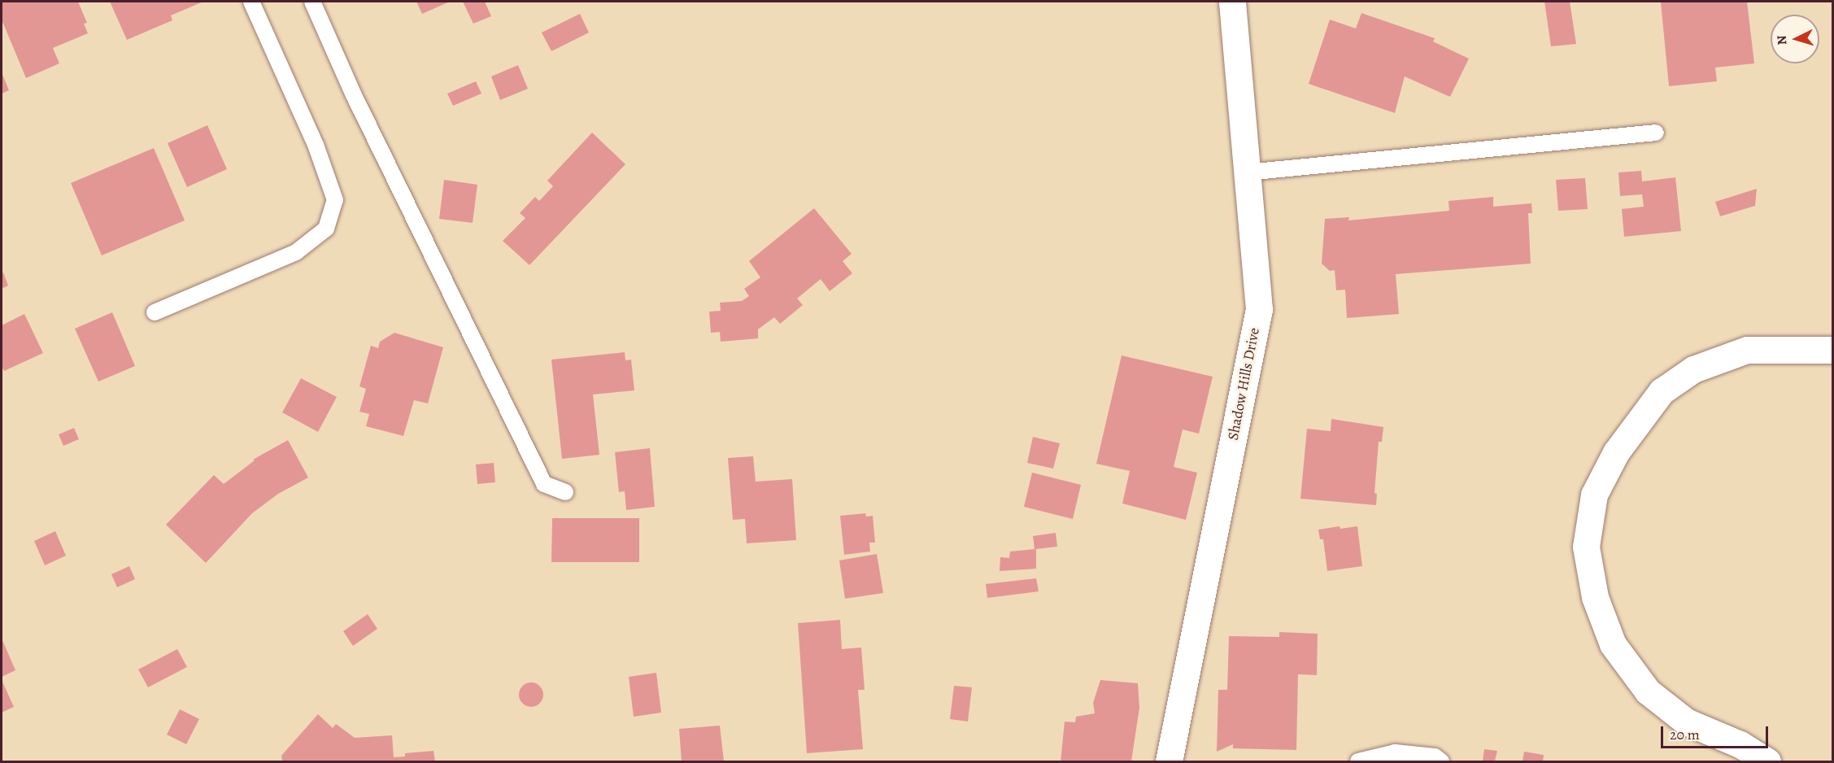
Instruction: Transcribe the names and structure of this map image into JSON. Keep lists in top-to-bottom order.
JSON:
{
  "streets": {
    "street": ["Shadow Hills Drive"]
  },
  "scale_bar": "20 m",
  "north": "left"
}
